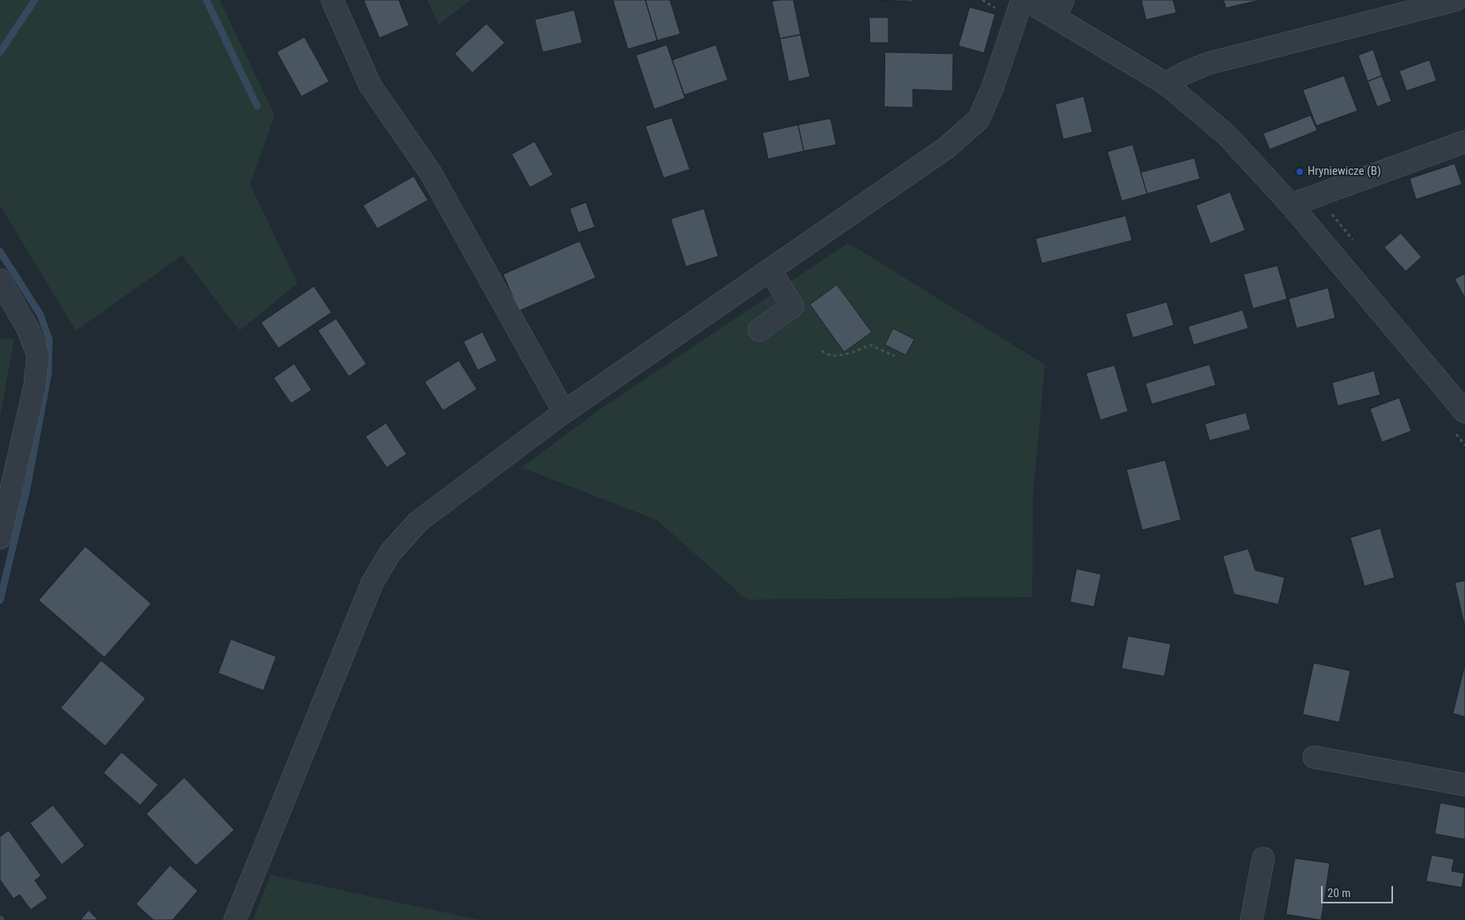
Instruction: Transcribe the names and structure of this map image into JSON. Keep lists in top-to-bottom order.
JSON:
{
  "places": ["Hryniewicze (B)"],
  "scale_bar": "20 m"
}
